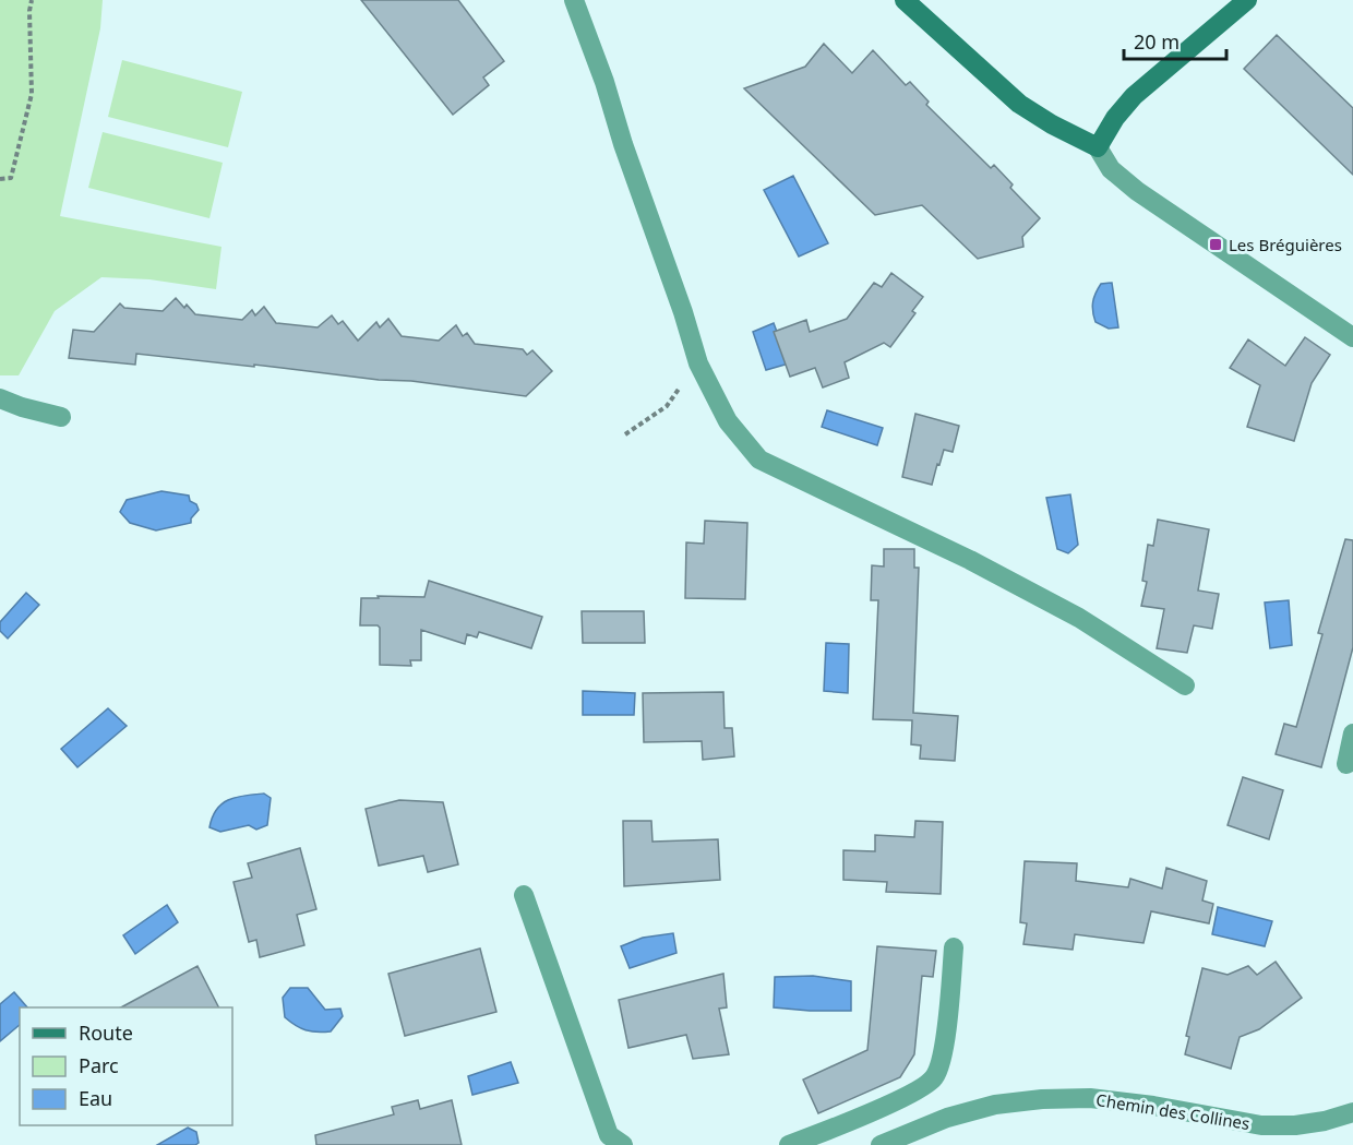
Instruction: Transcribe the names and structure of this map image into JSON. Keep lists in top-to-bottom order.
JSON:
{
  "streets": {
    "street": ["Chemin des Collines"]
  },
  "places": {
    "transit": ["Les Bréguières"]
  },
  "legend": ["Route", "Parc", "Eau"],
  "scale_bar": "20 m"
}
